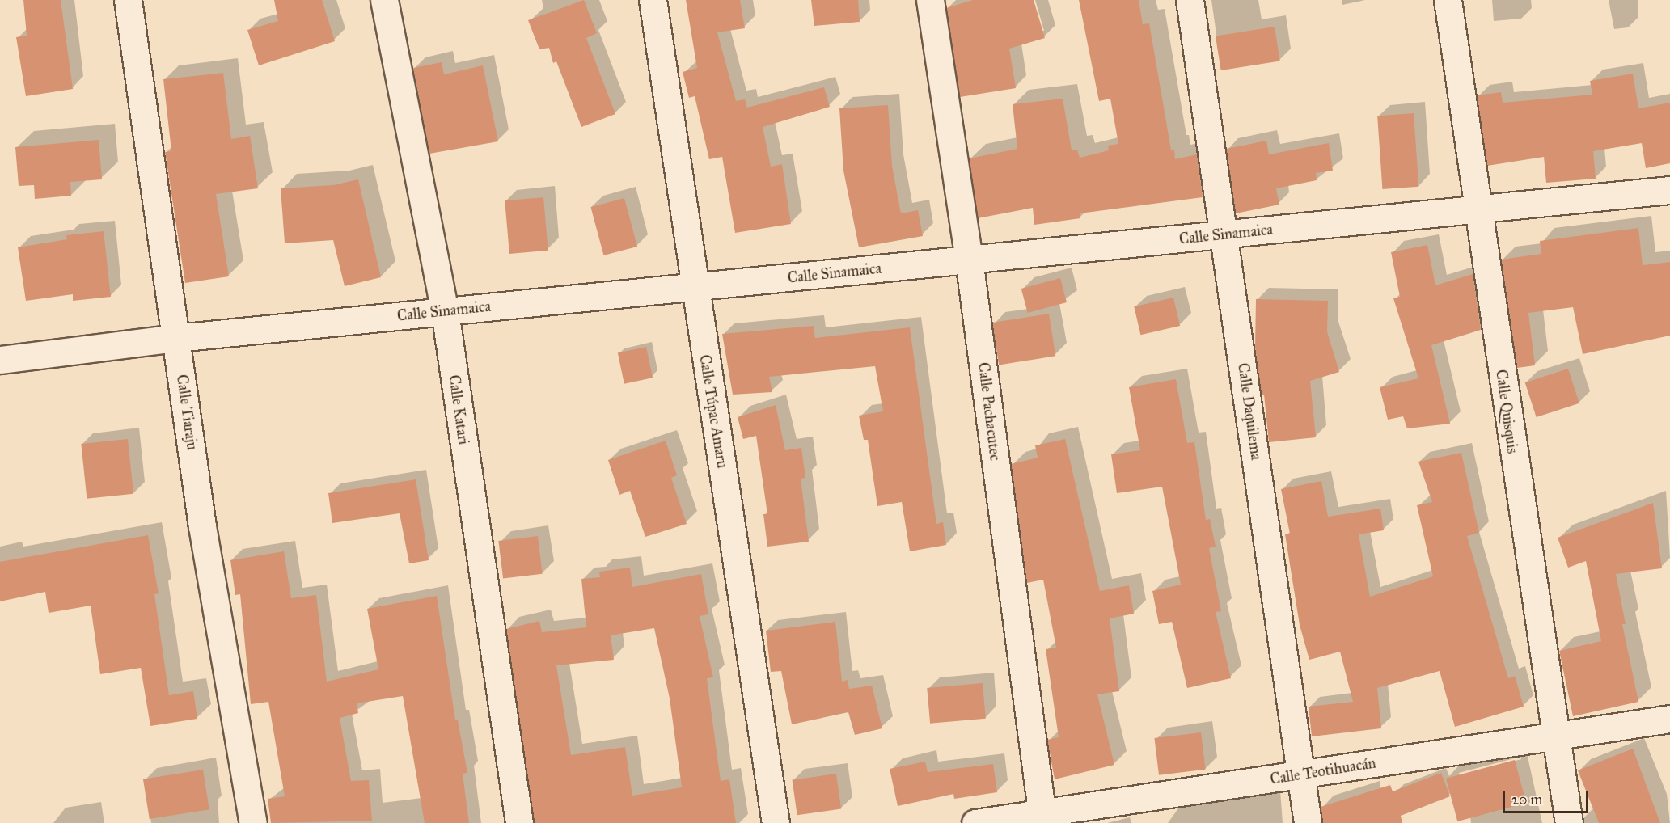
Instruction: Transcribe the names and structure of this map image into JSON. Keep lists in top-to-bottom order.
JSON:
{
  "streets": {
    "street": [
      "Calle Sinamaica",
      "Calle Katari",
      "Calle Túpac Amaru",
      "Calle Pachacutec",
      "Calle Daquilema",
      "Calle Quisquis",
      "Calle Tiaraju",
      "Calle Teotihuacán"
    ]
  },
  "crossings": [
    ["Calle Sinamaica", "Calle Katari"],
    ["Calle Sinamaica", "Calle Túpac Amaru"],
    ["Calle Sinamaica", "Calle Pachacutec"],
    ["Calle Sinamaica", "Calle Daquilema"],
    ["Calle Sinamaica", "Calle Quisquis"],
    ["Calle Sinamaica", "Calle Tiaraju"],
    ["Calle Pachacutec", "Calle Teotihuacán"],
    ["Calle Daquilema", "Calle Teotihuacán"],
    ["Calle Quisquis", "Calle Teotihuacán"]
  ],
  "scale_bar": "20 m"
}
